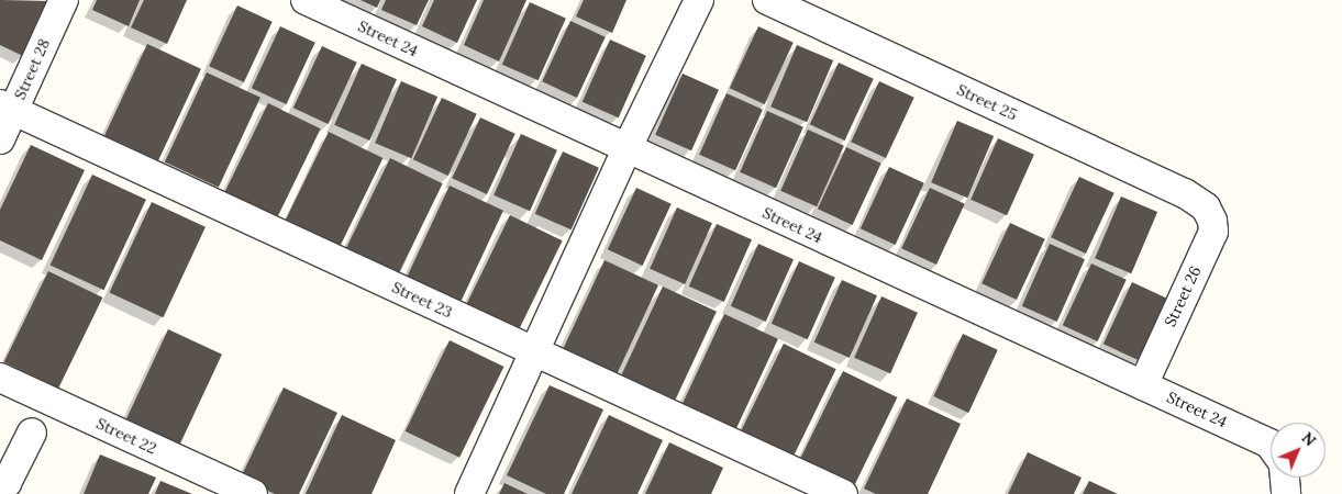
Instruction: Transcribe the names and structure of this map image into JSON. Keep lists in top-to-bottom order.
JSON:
{
  "streets": {
    "street": [
      "Street 24",
      "Street 28",
      "Street 25",
      "Street 26",
      "Street 23",
      "Street 22"
    ]
  },
  "crossings": [
    ["Street 24", "Street 26"],
    ["Street 28", "Street 23"],
    ["Street 25", "Street 26"]
  ],
  "north": "top right"
}
